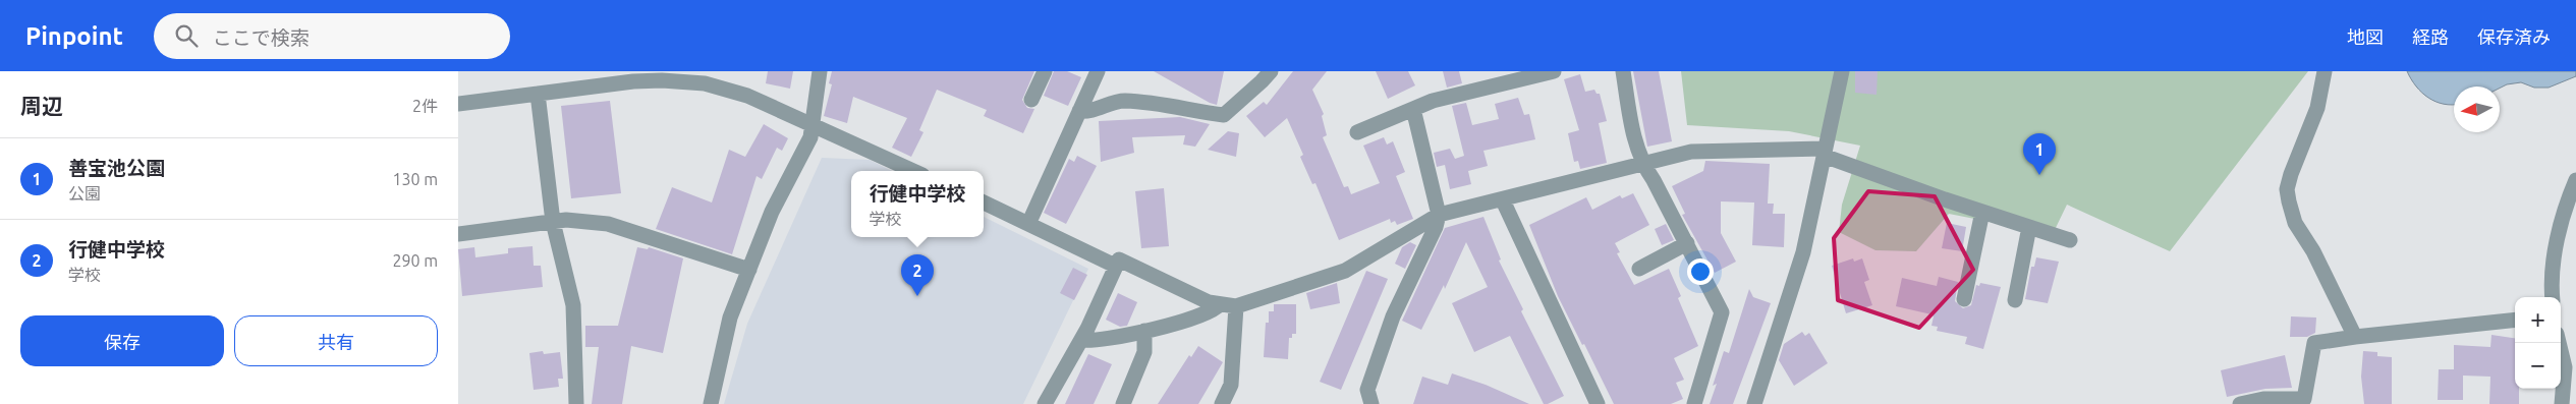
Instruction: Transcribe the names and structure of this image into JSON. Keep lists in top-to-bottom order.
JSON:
{
  "north": "left",
  "page": {
    "header": "Pinpoint",
    "search": "ここで検索",
    "nav": ["地図", "経路", "保存済み"],
    "heading": ["周辺", "2件"],
    "pins": ["1", "2"],
    "list": [
      {
        "mark": "1",
        "name": "善宝池公園",
        "note": "公園",
        "value": "130 m"
      },
      {
        "mark": "2",
        "name": "行健中学校",
        "note": "学校",
        "value": "290 m"
      }
    ],
    "popup": ["行健中学校", "学校"],
    "map_buttons": ["+", "−"],
    "buttons": ["保存", "共有"]
  }
}
